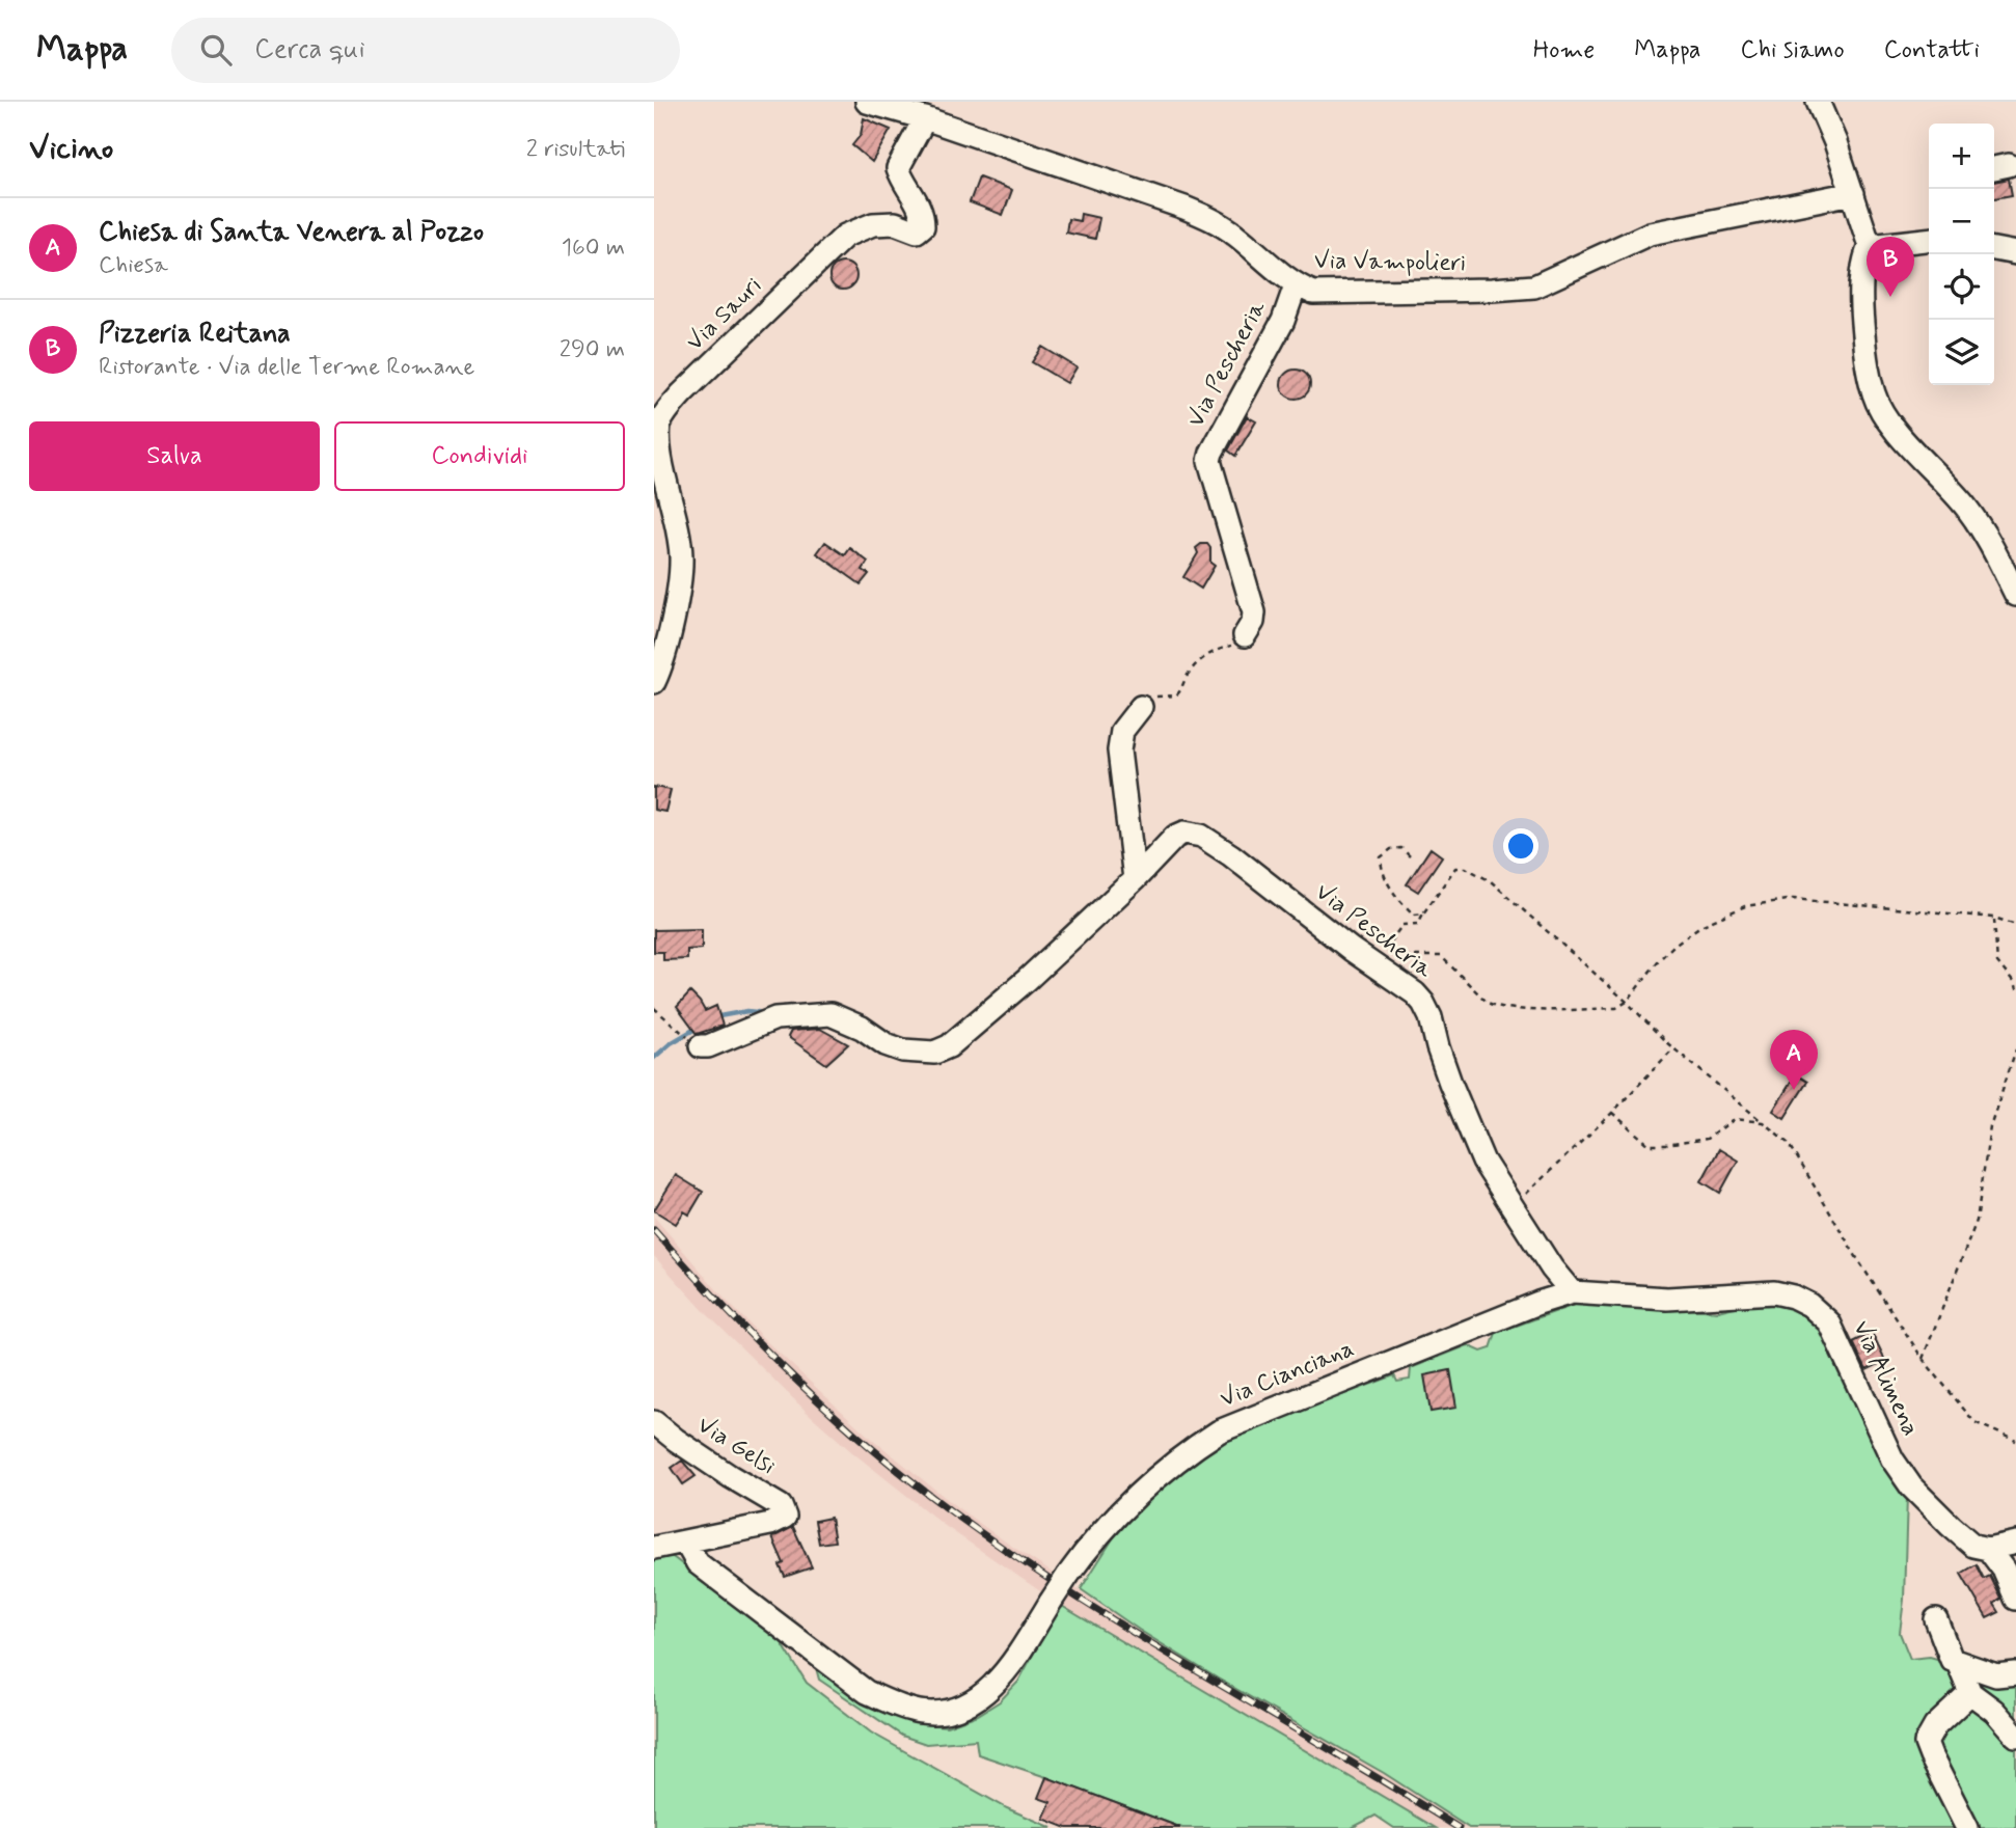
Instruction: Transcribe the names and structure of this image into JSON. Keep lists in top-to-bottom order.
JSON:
{
  "streets": {
    "street": [
      "Via Vampolieri",
      "Via Sauri",
      "Via Pescheria",
      "Via Cianciana",
      "Via Alimena",
      "Via Gelsi"
    ]
  },
  "crossings": [
    ["Via Vampolieri", "Via Sauri"],
    ["Via Vampolieri", "Via Pescheria"],
    ["Via Pescheria", "Via Cianciana"],
    ["Via Pescheria", "Via Alimena"],
    ["Via Cianciana", "Via Alimena"],
    ["Via Cianciana", "Via Gelsi"]
  ],
  "page": {
    "header": "Mappa",
    "search": "Cerca qui",
    "nav": [
      "Home",
      "Mappa",
      "Chi siamo",
      "Contatti"
    ],
    "heading": ["Vicino", "2 risultati"],
    "map_buttons": ["+", "−"],
    "list": [
      {
        "mark": "A",
        "name": "Chiesa di Santa Venera al Pozzo",
        "note": "Chiesa",
        "value": "160 m"
      },
      {
        "mark": "B",
        "name": "Pizzeria Reitana",
        "note": "Ristorante · Via delle Terme Romane",
        "value": "290 m"
      }
    ],
    "pins": ["B", "A"],
    "buttons": ["Salva", "Condividi"]
  }
}
